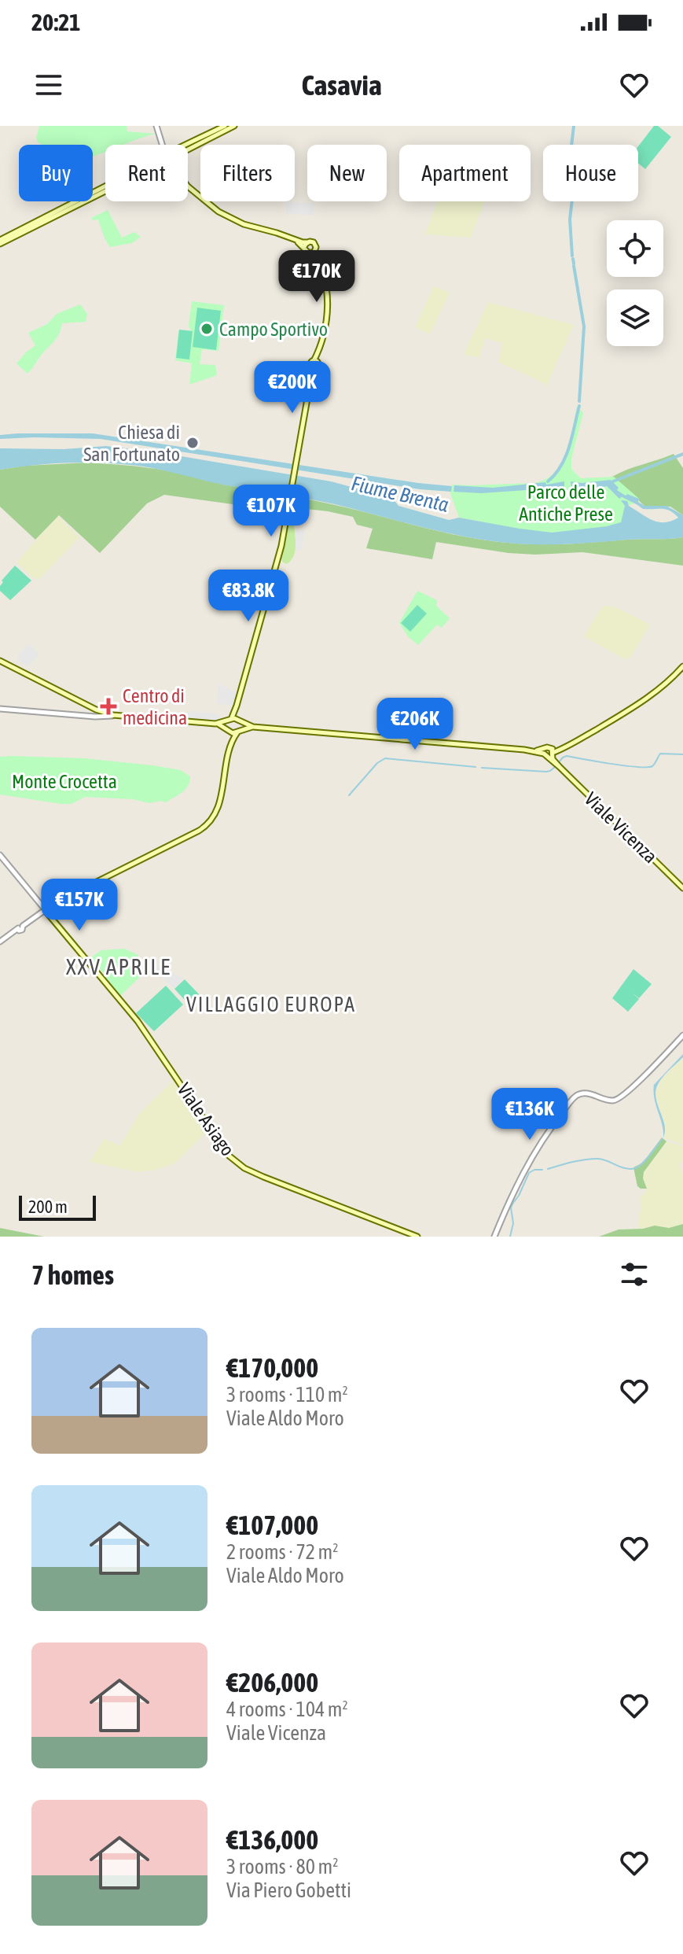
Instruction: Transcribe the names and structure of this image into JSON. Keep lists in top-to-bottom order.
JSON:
{
  "streets": {
    "main road": ["Viale Vicenza", "Viale Asiago"]
  },
  "districts": ["XXV APRILE", "VILLAGGIO EUROPA"],
  "water": ["Fiume Brenta"],
  "parks": ["Parco delle Antiche Prese", "Monte Crocetta"],
  "places": {
    "other": ["Campo Sportivo", "Chiesa di San Fortunato"],
    "health": ["Centro di medicina"]
  },
  "scale_bar": "200 m",
  "page": {
    "status": "20:21",
    "header": "Casavia",
    "chip": [
      "Buy",
      "Rent",
      "Filters",
      "New",
      "Apartment",
      "House"
    ],
    "price": [
      "€170K",
      "€200K",
      "€107K",
      "€83.8K",
      "€206K",
      "€157K",
      "€136K"
    ],
    "scale": "200 m",
    "heading": "7 homes",
    "list": [
      {
        "name": "€170,000",
        "note": "3 rooms · 110 m² · Viale Aldo Moro"
      },
      {
        "name": "€107,000",
        "note": "2 rooms · 72 m² · Viale Aldo Moro"
      },
      {
        "name": "€206,000",
        "note": "4 rooms · 104 m² · Viale Vicenza"
      },
      {
        "name": "€136,000",
        "note": "3 rooms · 80 m² · Via Piero Gobetti"
      }
    ]
  }
}
